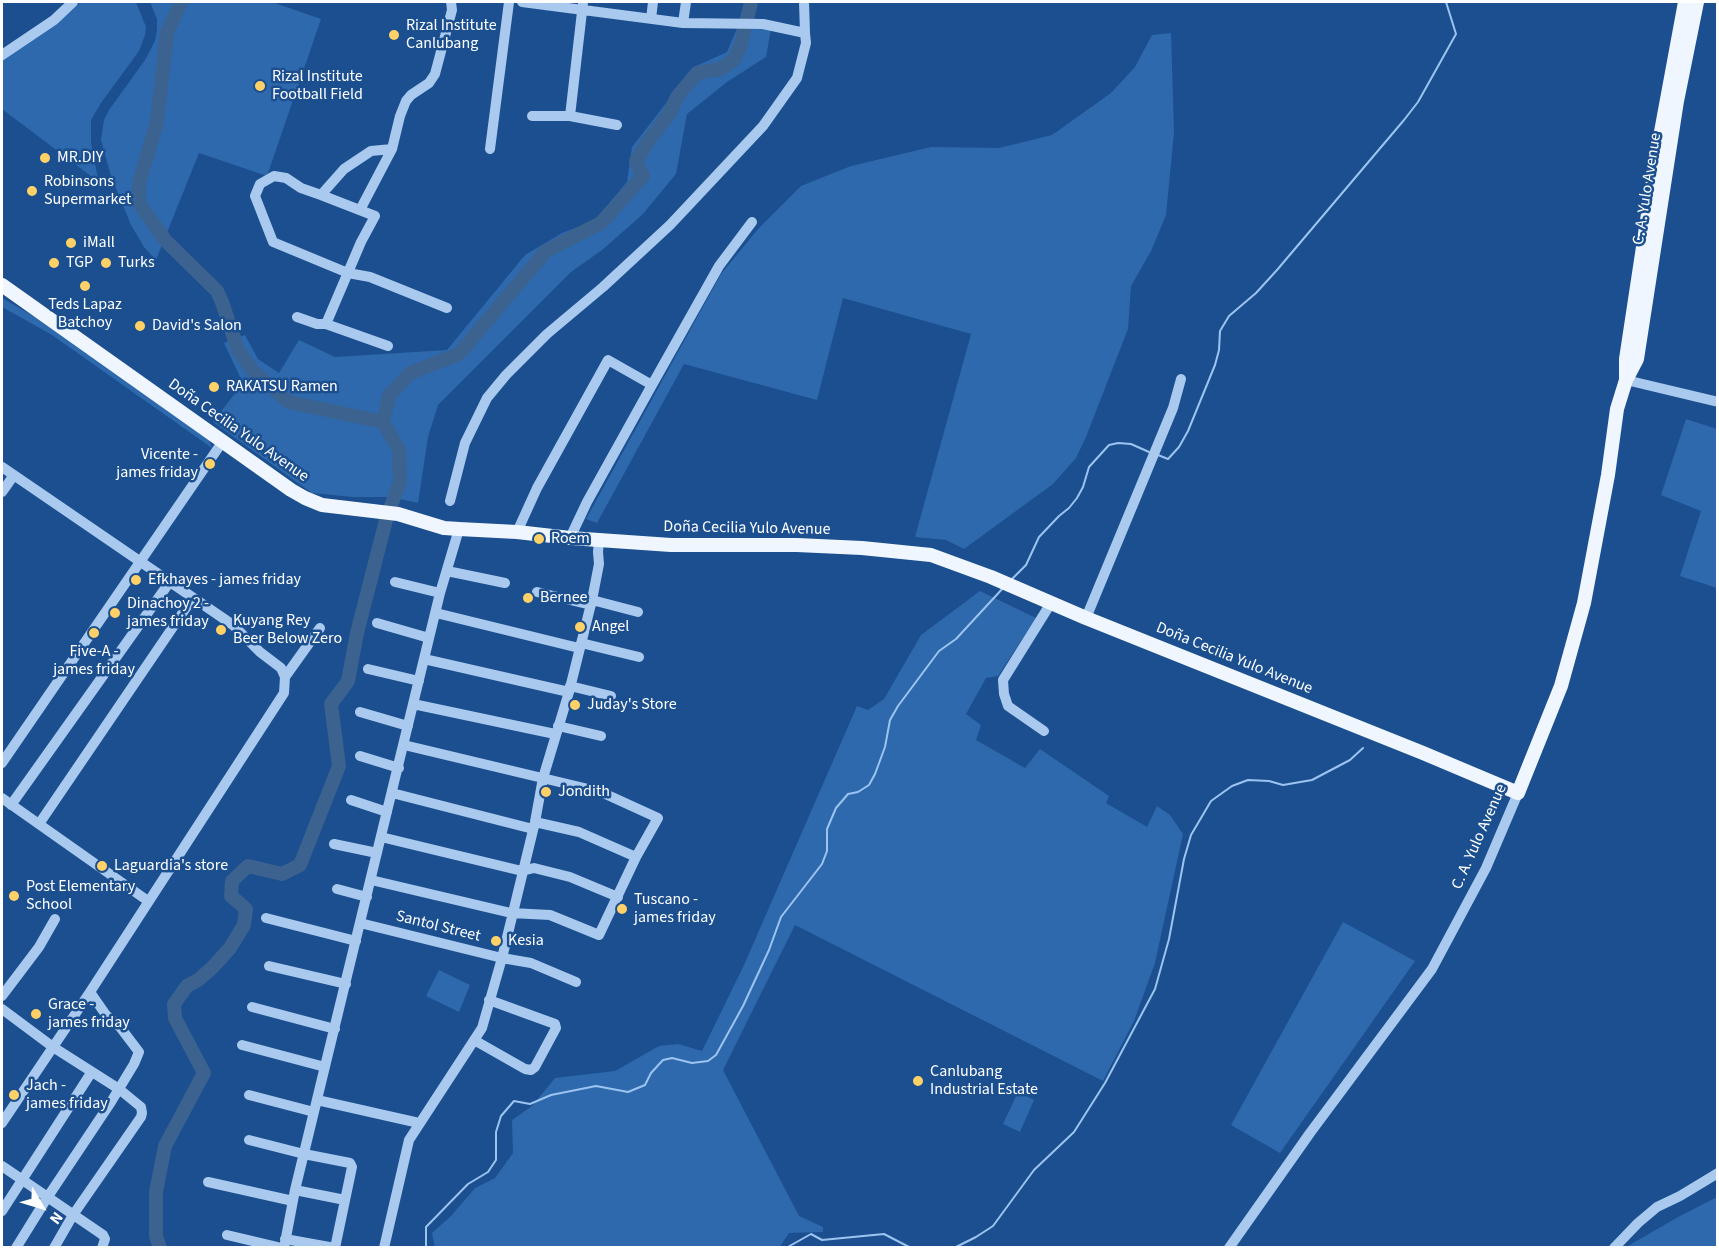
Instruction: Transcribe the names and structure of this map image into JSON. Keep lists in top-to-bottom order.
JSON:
{
  "streets": {
    "main road": ["C. A. Yulo Avenue", "Doña Cecilia Yulo Avenue"],
    "street": ["Santol Street"]
  },
  "crossings": [
    ["C. A. Yulo Avenue", "Doña Cecilia Yulo Avenue"]
  ],
  "places": [
    "Rizal Institute Canlubang",
    "Rizal Institute Football Field",
    "MR.DIY",
    "Robinsons Supermarket",
    "iMall",
    "TGP",
    "Turks",
    "Teds Lapaz Batchoy",
    "David's Salon",
    "RAKATSU Ramen",
    "Vicente - james friday",
    "Roem",
    "Efkhayes - james friday",
    "Bernee",
    "Dinachoy 2 - james friday",
    "Angel",
    "Kuyang Rey Beer Below Zero",
    "Five-A - james friday",
    "Juday's Store",
    "Jondith",
    "Laguardia's store",
    "Post Elementary School",
    "Tuscano - james friday",
    "Kesia",
    "Grace - james friday",
    "Canlubang Industrial Estate",
    "Jach - james friday"
  ],
  "north": "bottom right"
}
